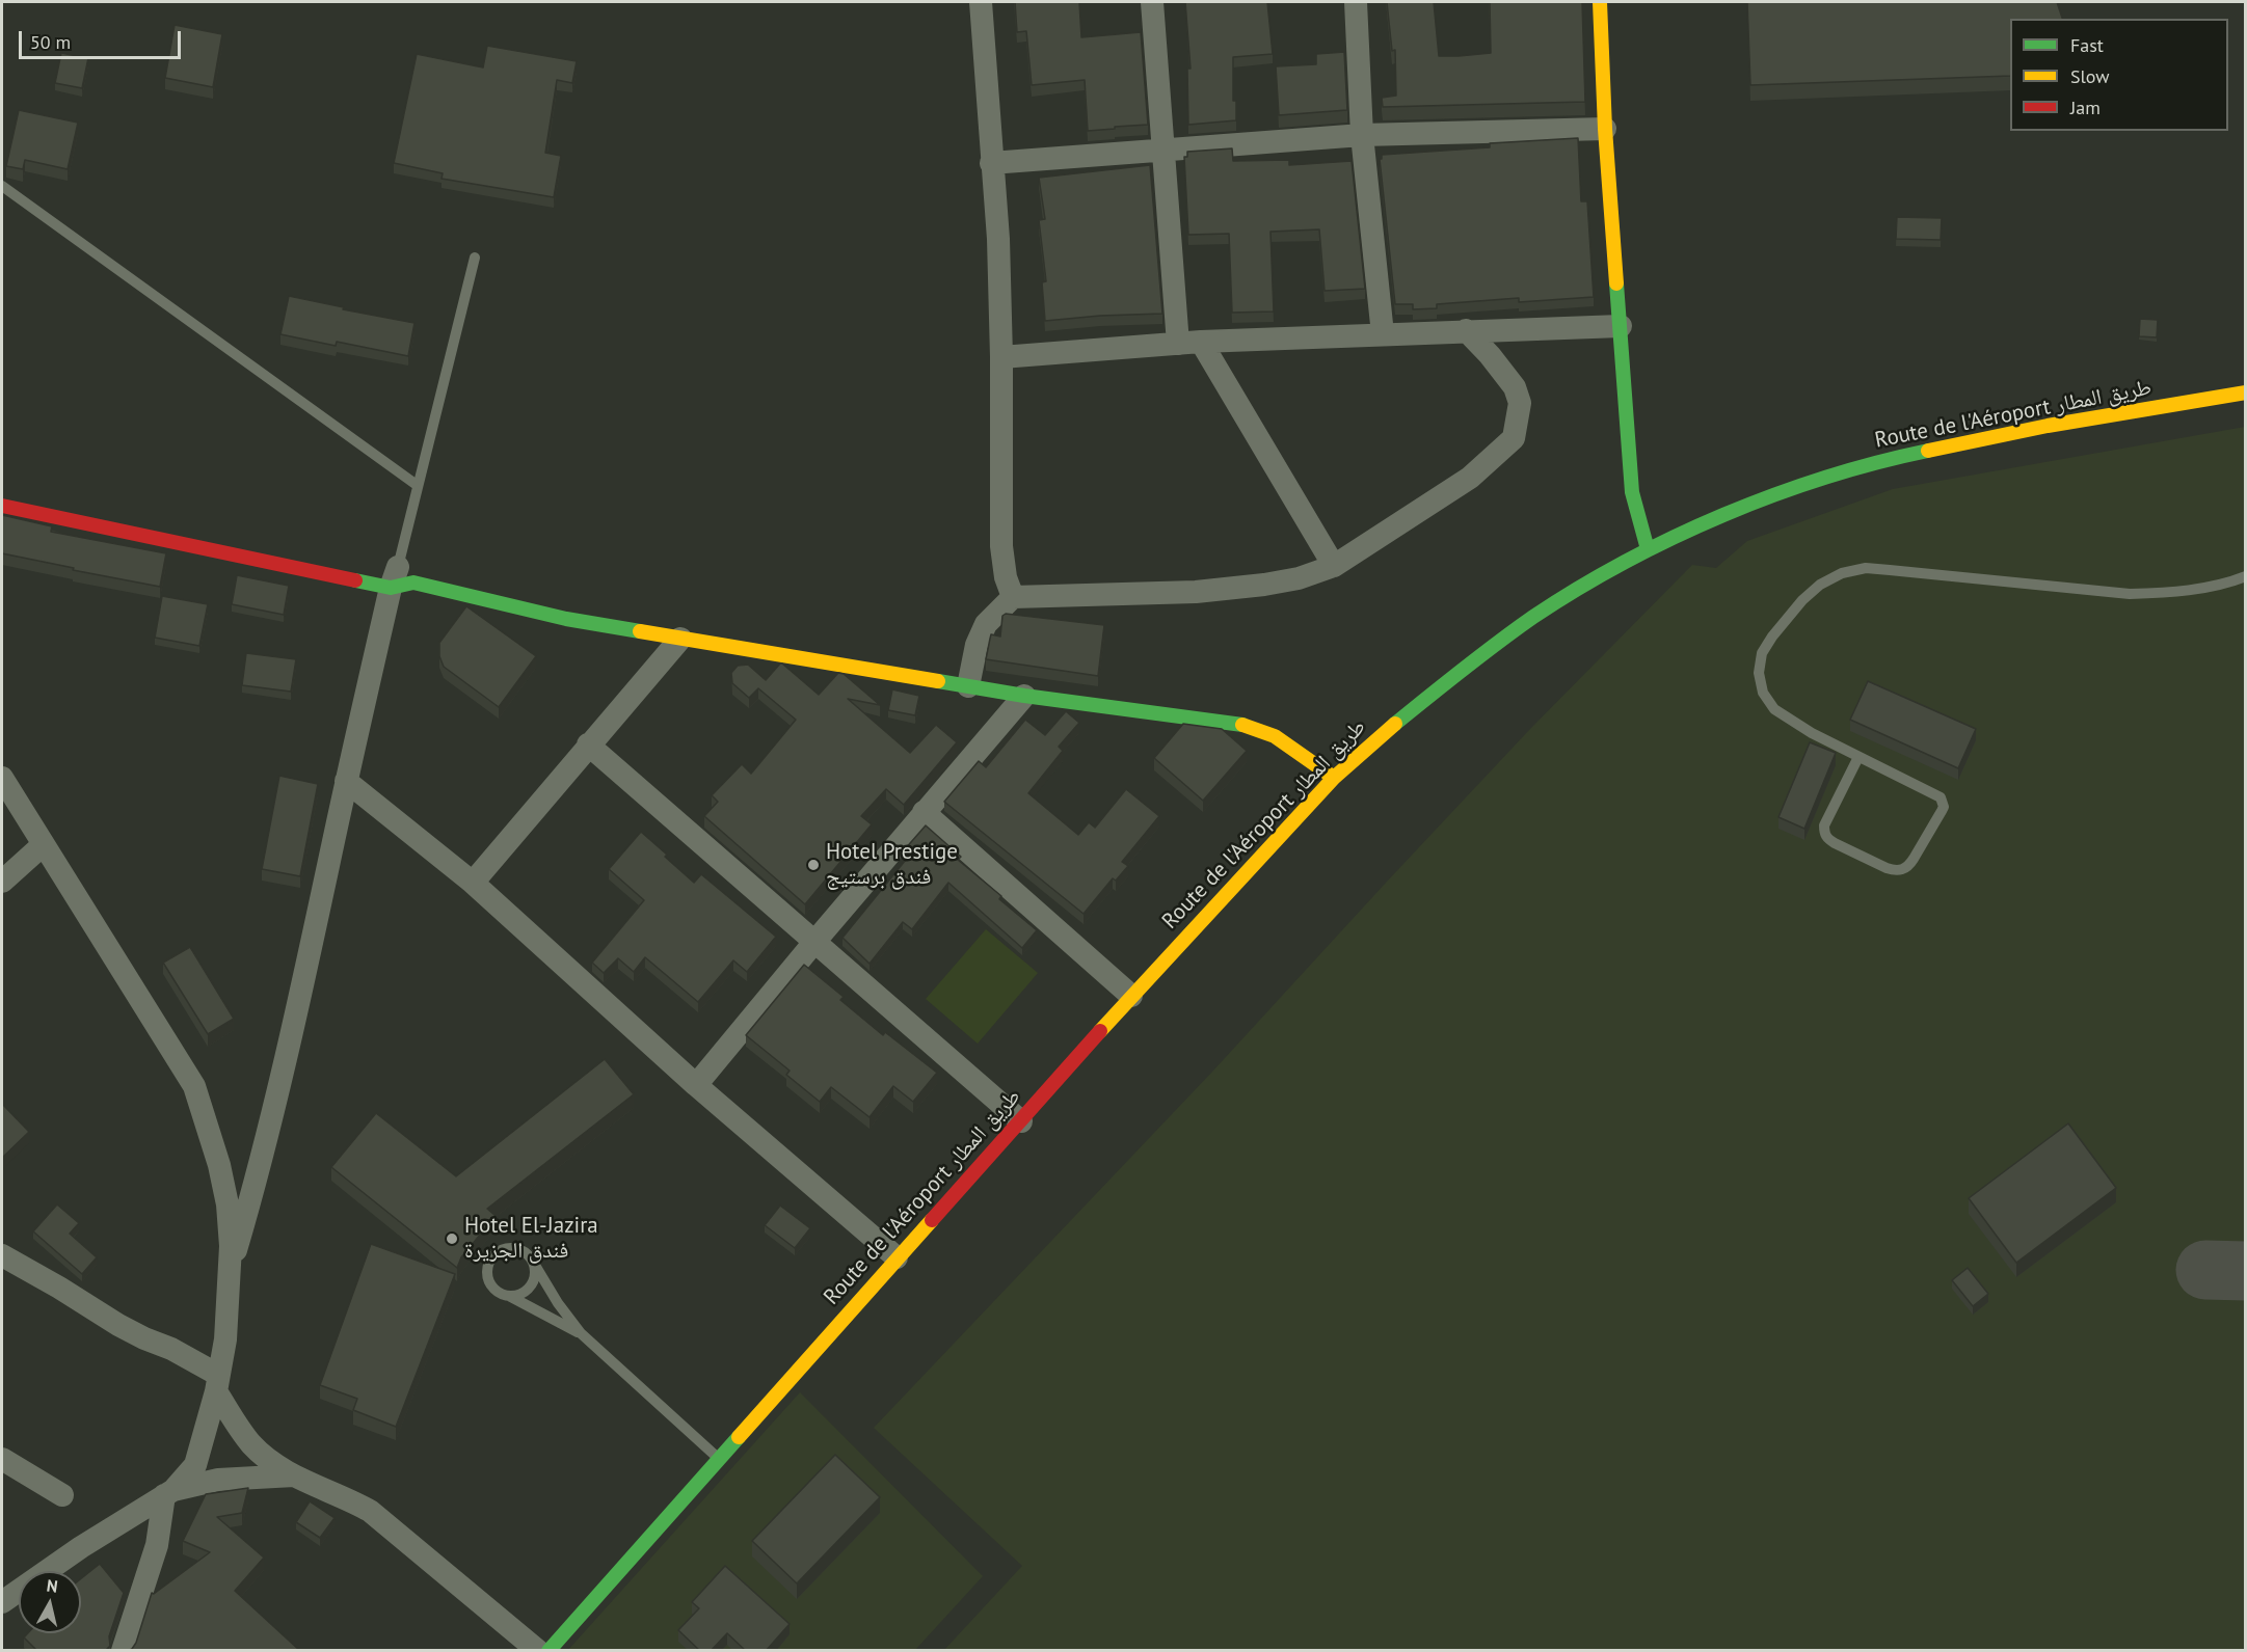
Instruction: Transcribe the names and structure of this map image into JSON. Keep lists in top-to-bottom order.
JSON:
{
  "streets": {
    "street": ["Route de l'Aéroport طريق المطار"]
  },
  "places": ["Hotel Prestige فندق برستيج", "Hotel El-Jazira فندق الجزيرة"],
  "legend": ["Fast", "Slow", "Jam"],
  "scale_bar": "50 m",
  "north": "top"
}
